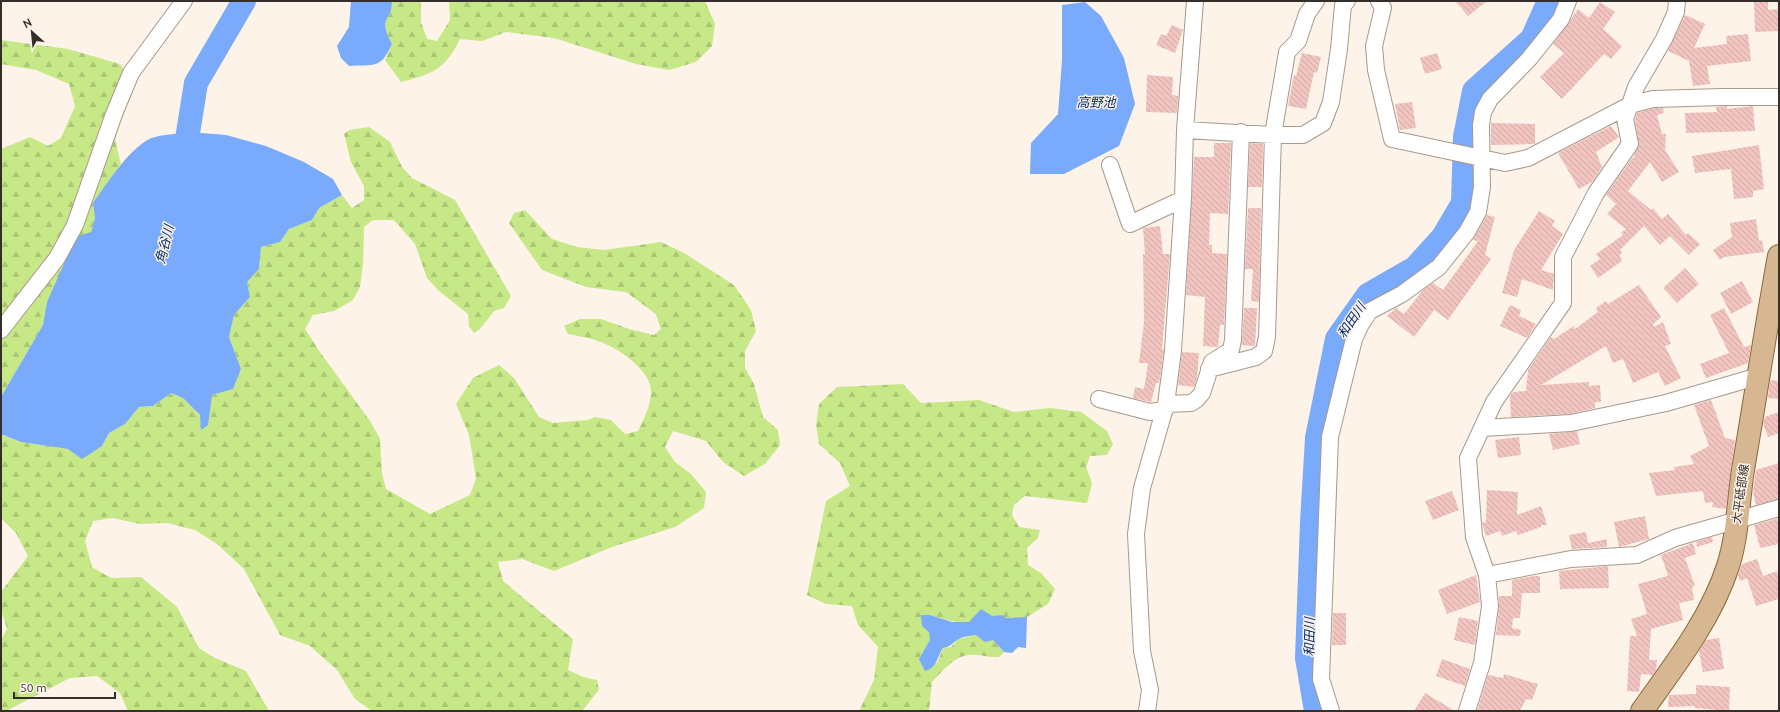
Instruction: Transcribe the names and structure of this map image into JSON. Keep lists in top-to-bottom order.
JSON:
{
  "streets": {
    "main road": ["大平砥部線"]
  },
  "water": ["高野池", "角谷川", "和田川"],
  "scale_bar": "50 m",
  "north": "top left"
}
